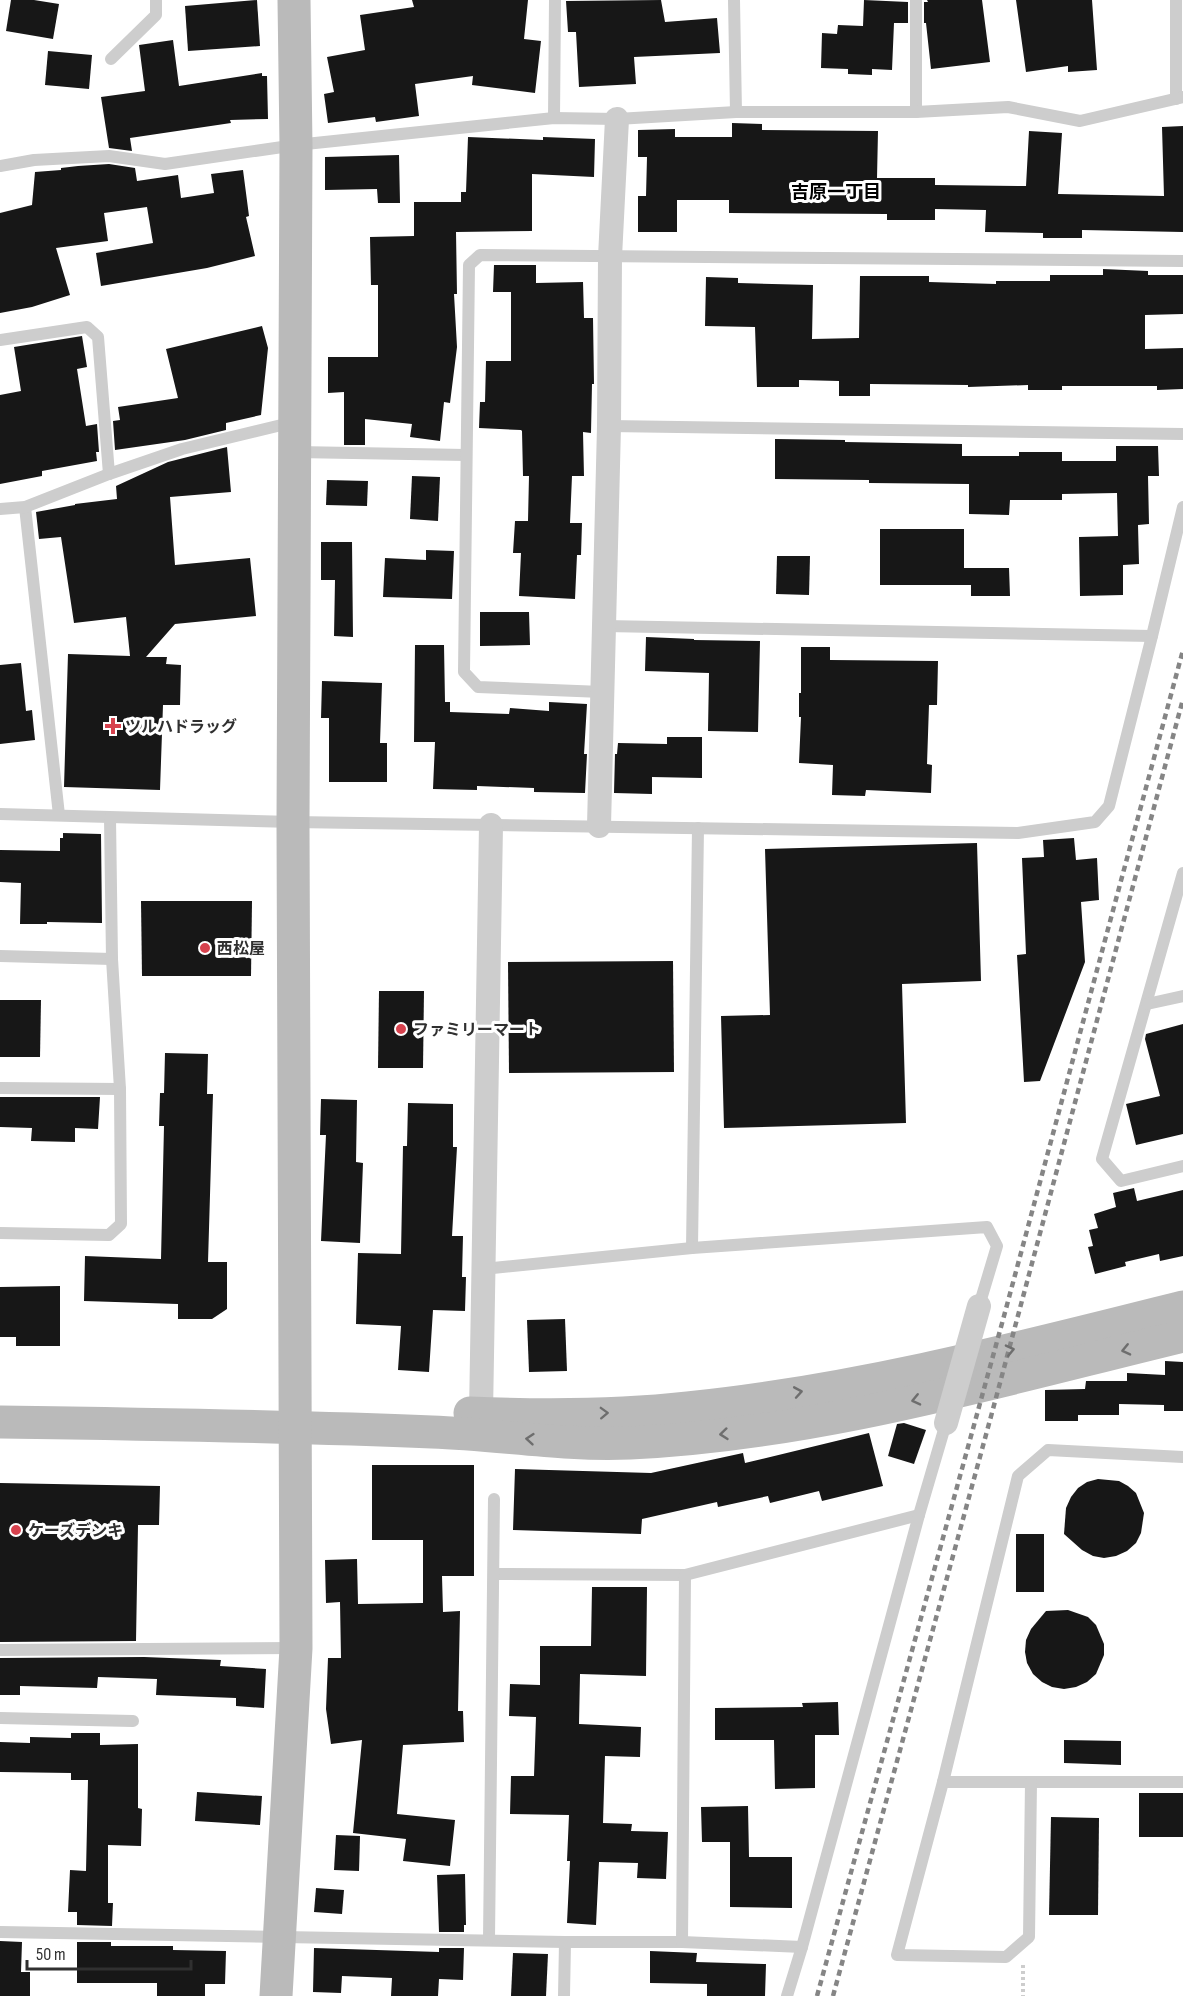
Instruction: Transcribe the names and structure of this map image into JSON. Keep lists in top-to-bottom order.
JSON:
{
  "districts": ["吉原一丁目"],
  "places": {
    "health": ["ツルハドラッグ"],
    "other": ["西松屋", "ファミリーマート", "ケーズデンキ"]
  },
  "scale_bar": "50 m"
}
